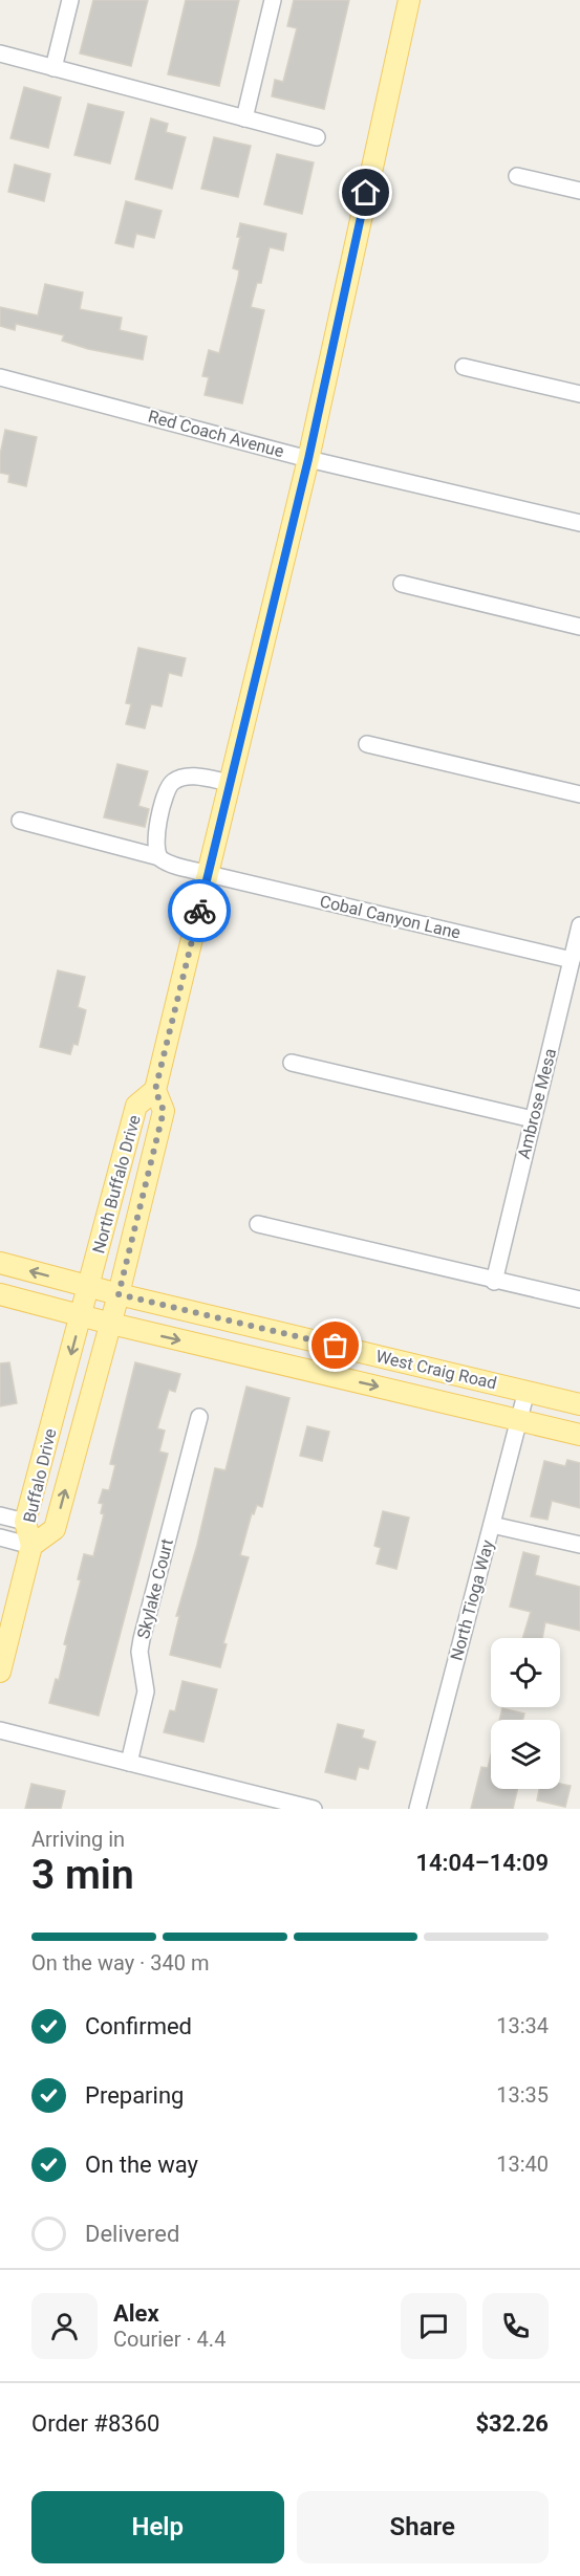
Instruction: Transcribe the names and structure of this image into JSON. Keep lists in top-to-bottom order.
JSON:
{
  "streets": {
    "main road": ["North Buffalo Drive", "West Craig Road", "Buffalo Drive"],
    "street": [
      "Red Coach Avenue",
      "Cobal Canyon Lane",
      "Ambrose Mesa",
      "Skylake Court",
      "North Tioga Way"
    ]
  },
  "crossings": [
    ["Red Coach Avenue", "North Buffalo Drive"],
    ["Cobal Canyon Lane", "Ambrose Mesa"],
    ["Cobal Canyon Lane", "North Buffalo Drive"],
    ["North Buffalo Drive", "West Craig Road"],
    ["North Buffalo Drive", "Buffalo Drive"],
    ["West Craig Road", "Buffalo Drive"],
    ["West Craig Road", "North Tioga Way"]
  ],
  "page": {
    "heading": ["3 min", "Arriving in", "14:04–14:09"],
    "panel": [
      "Alex",
      "Courier · 4.4",
      "Order #8360",
      "$32.26"
    ],
    "bar": "On the way · 340 m",
    "list": [
      ["Confirmed", "13:34"],
      ["Preparing", "13:35"],
      ["On the way", "13:40"],
      "Delivered"
    ],
    "buttons": ["Help", "Share"]
  }
}
